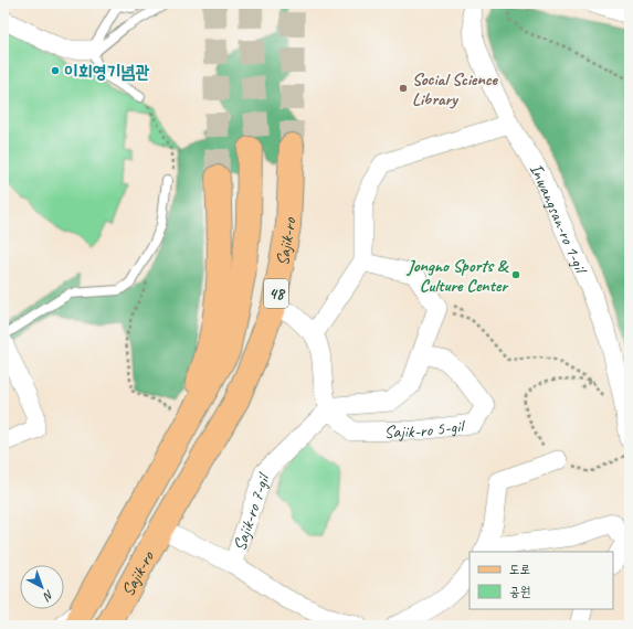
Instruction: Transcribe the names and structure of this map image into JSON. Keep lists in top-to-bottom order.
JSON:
{
  "streets": {
    "main road": ["Sajik-ro", "48"],
    "street": ["Inwangsan-ro 1-gil", "Sajik-ro 5-gil", "Sajik-ro 7-gil"]
  },
  "crossings": [
    ["Sajik-ro", "Sajik-ro 7-gil"],
    ["Sajik-ro 5-gil", "Sajik-ro 7-gil"]
  ],
  "places": ["이회영기념관", "Social Science Library", "Jongno Sports & Culture Center"],
  "legend": ["도로", "공원"],
  "north": "bottom right"
}
